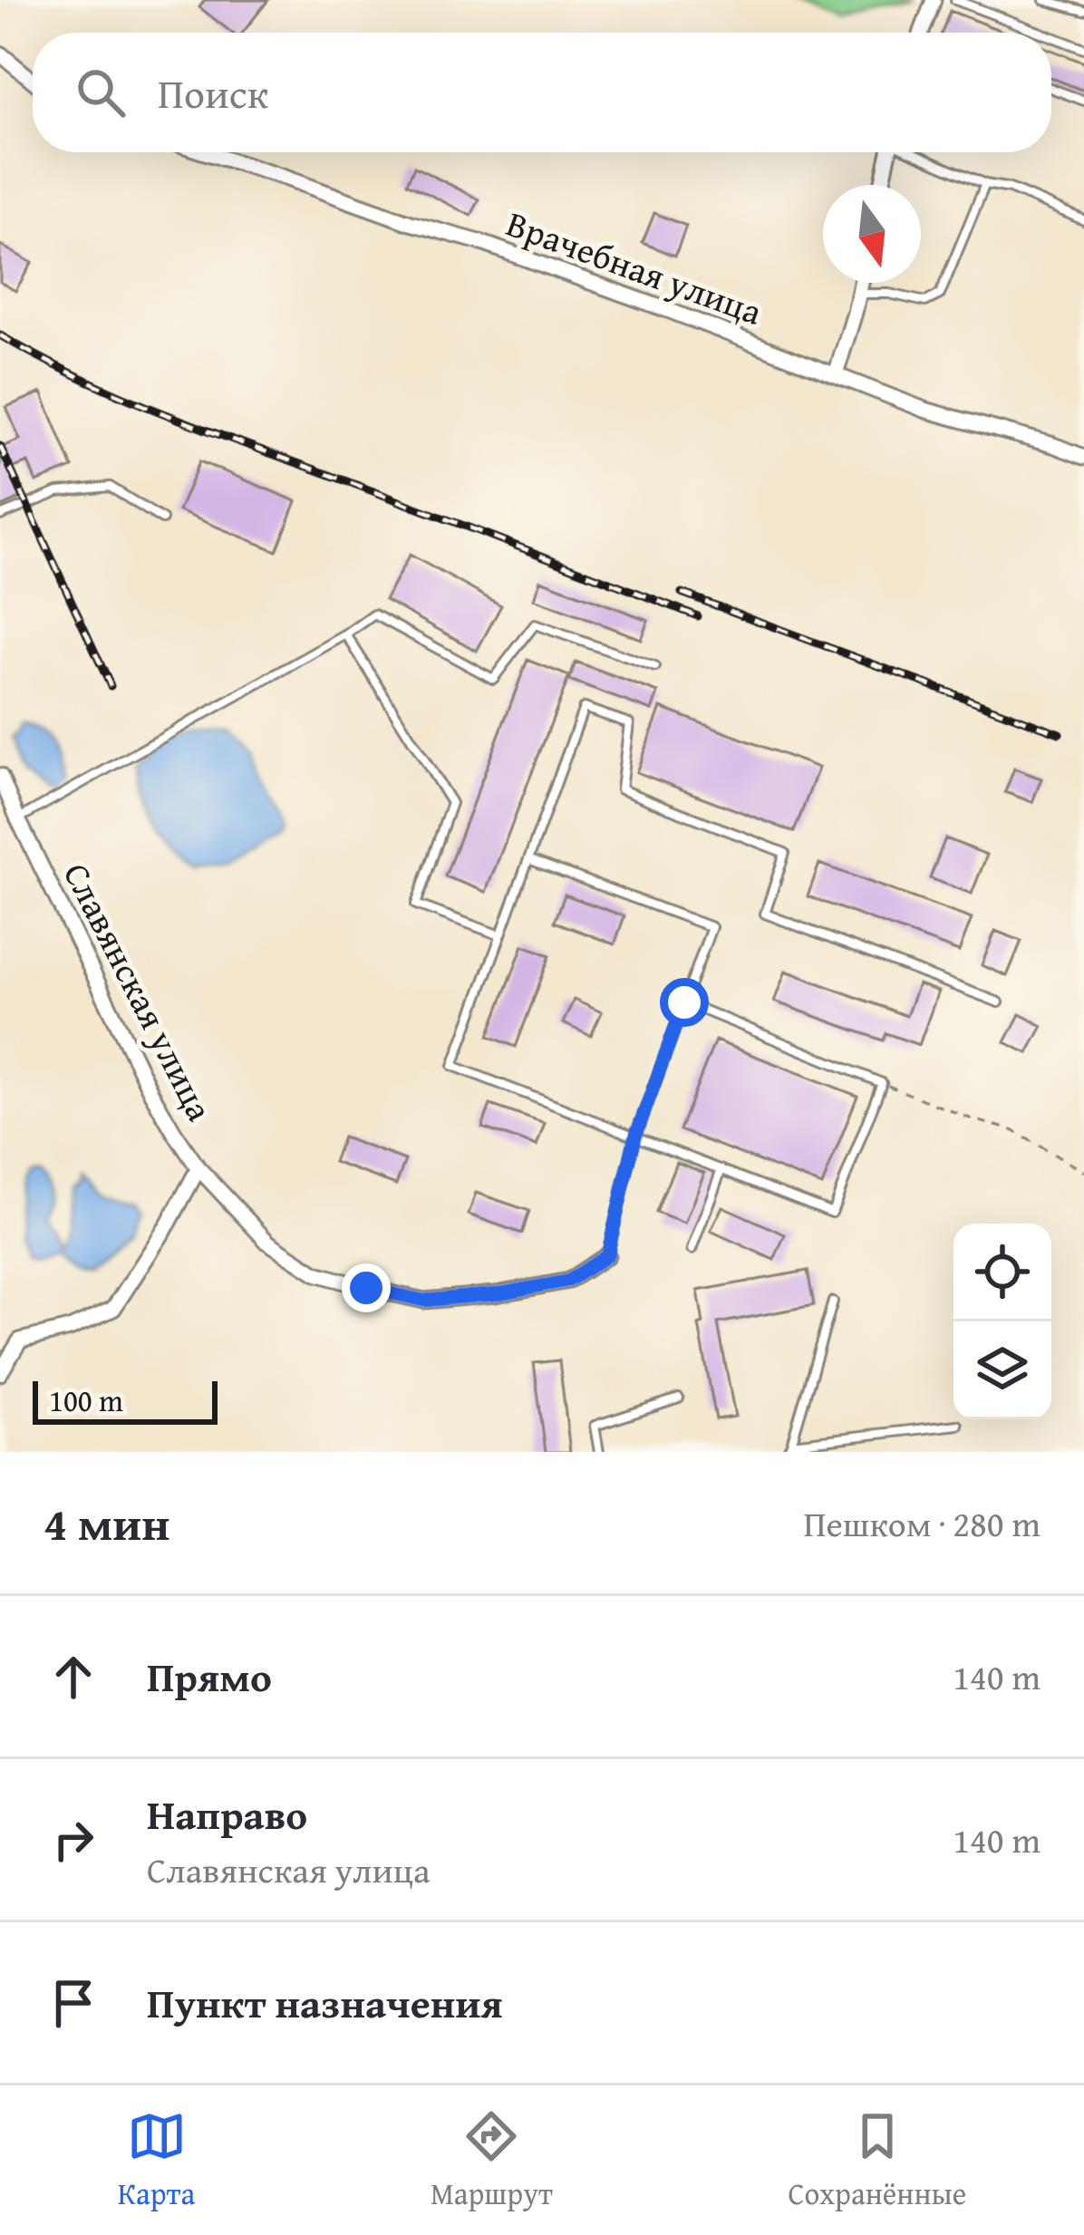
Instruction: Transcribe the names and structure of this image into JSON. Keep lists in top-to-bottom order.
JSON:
{
  "streets": {
    "street": ["Врачебная улица", "Славянская улица"]
  },
  "scale_bar": "100 m",
  "north": "bottom",
  "page": {
    "search": "Поиск",
    "scale": "100 m",
    "heading": ["4 мин", "Пешком · 280 m"],
    "list": [
      ["Прямо", "140 m"],
      ["Направо", "Славянская улица", "140 m"],
      "Пункт назначения"
    ],
    "nav": ["Карта", "Маршрут", "Сохранённые"]
  }
}
